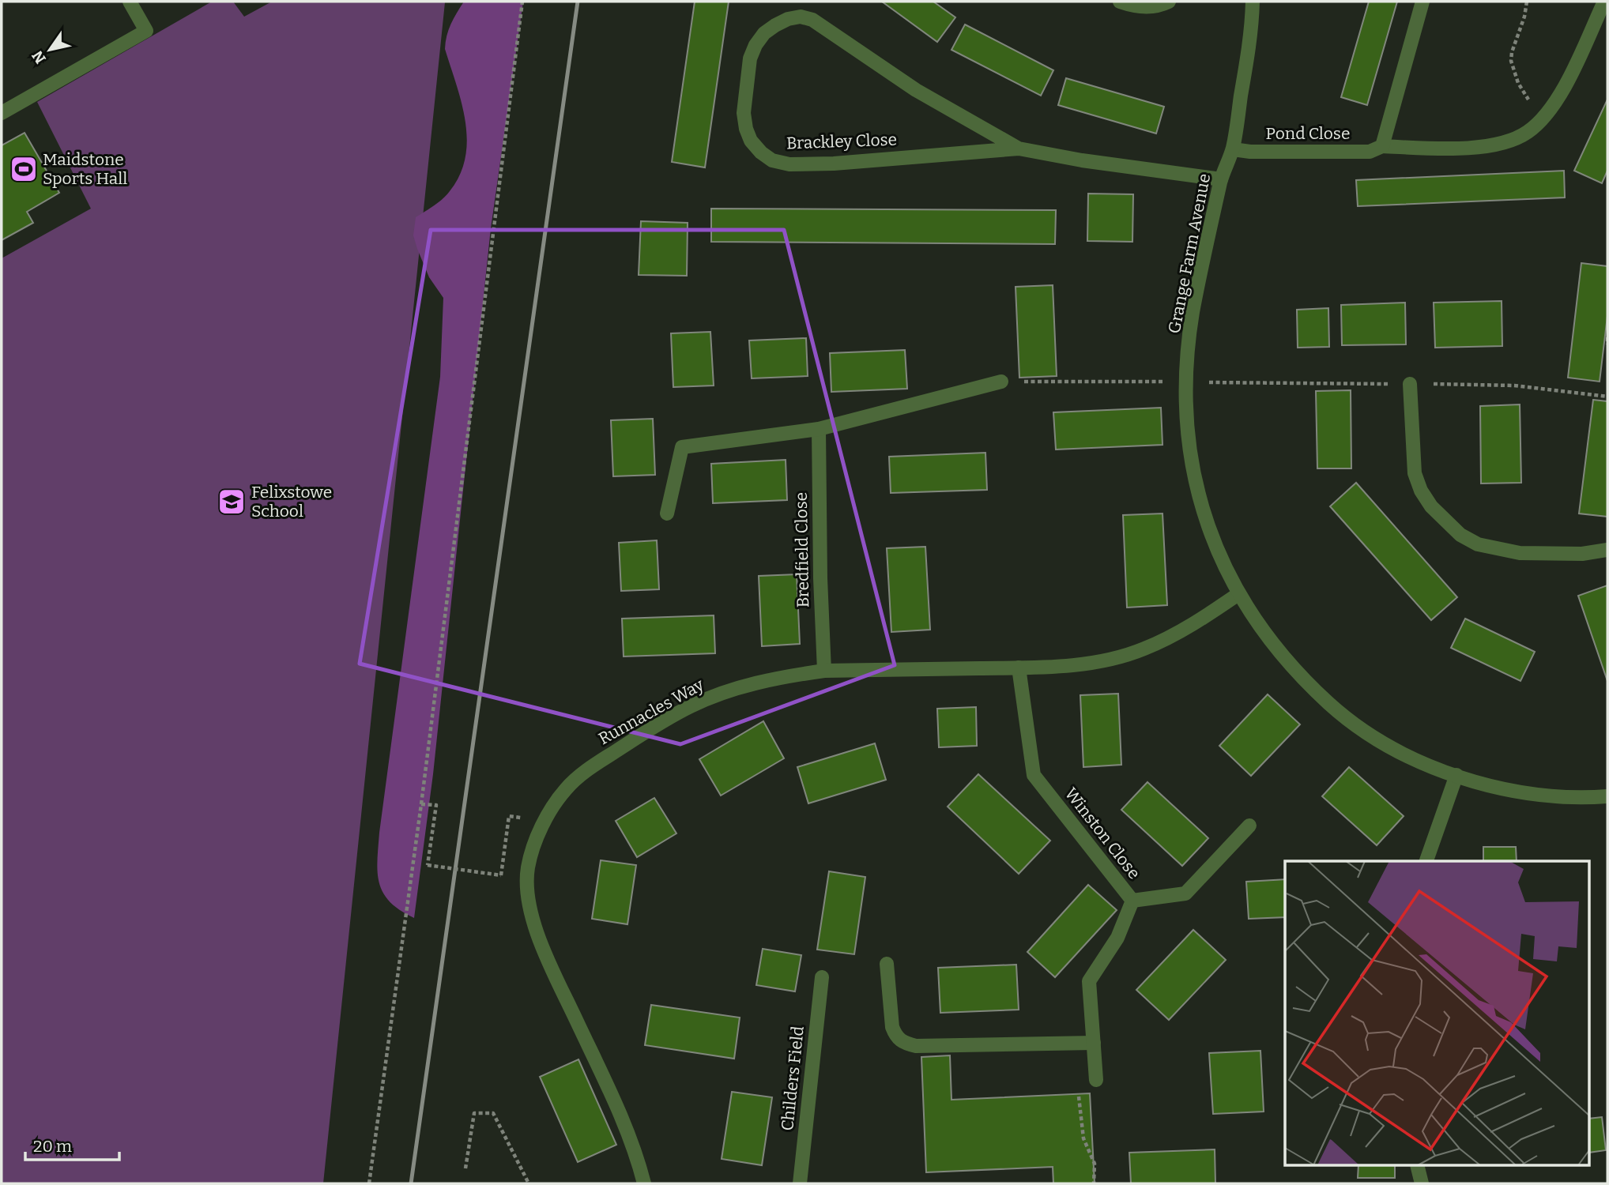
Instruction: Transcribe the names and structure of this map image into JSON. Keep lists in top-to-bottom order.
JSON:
{
  "streets": {
    "street": [
      "Pond Close",
      "Brackley Close",
      "Grange Farm Avenue",
      "Bredfield Close",
      "Runnacles Way",
      "Winston Close",
      "Childers Field"
    ]
  },
  "crossings": [
    ["Pond Close", "Grange Farm Avenue"],
    ["Brackley Close", "Grange Farm Avenue"],
    ["Grange Farm Avenue", "Runnacles Way"],
    ["Bredfield Close", "Runnacles Way"],
    ["Runnacles Way", "Winston Close"]
  ],
  "places": {
    "sports": ["Maidstone Sports Hall"],
    "school or university": ["Felixstowe School"]
  },
  "scale_bar": "20 m",
  "north": "bottom left"
}
